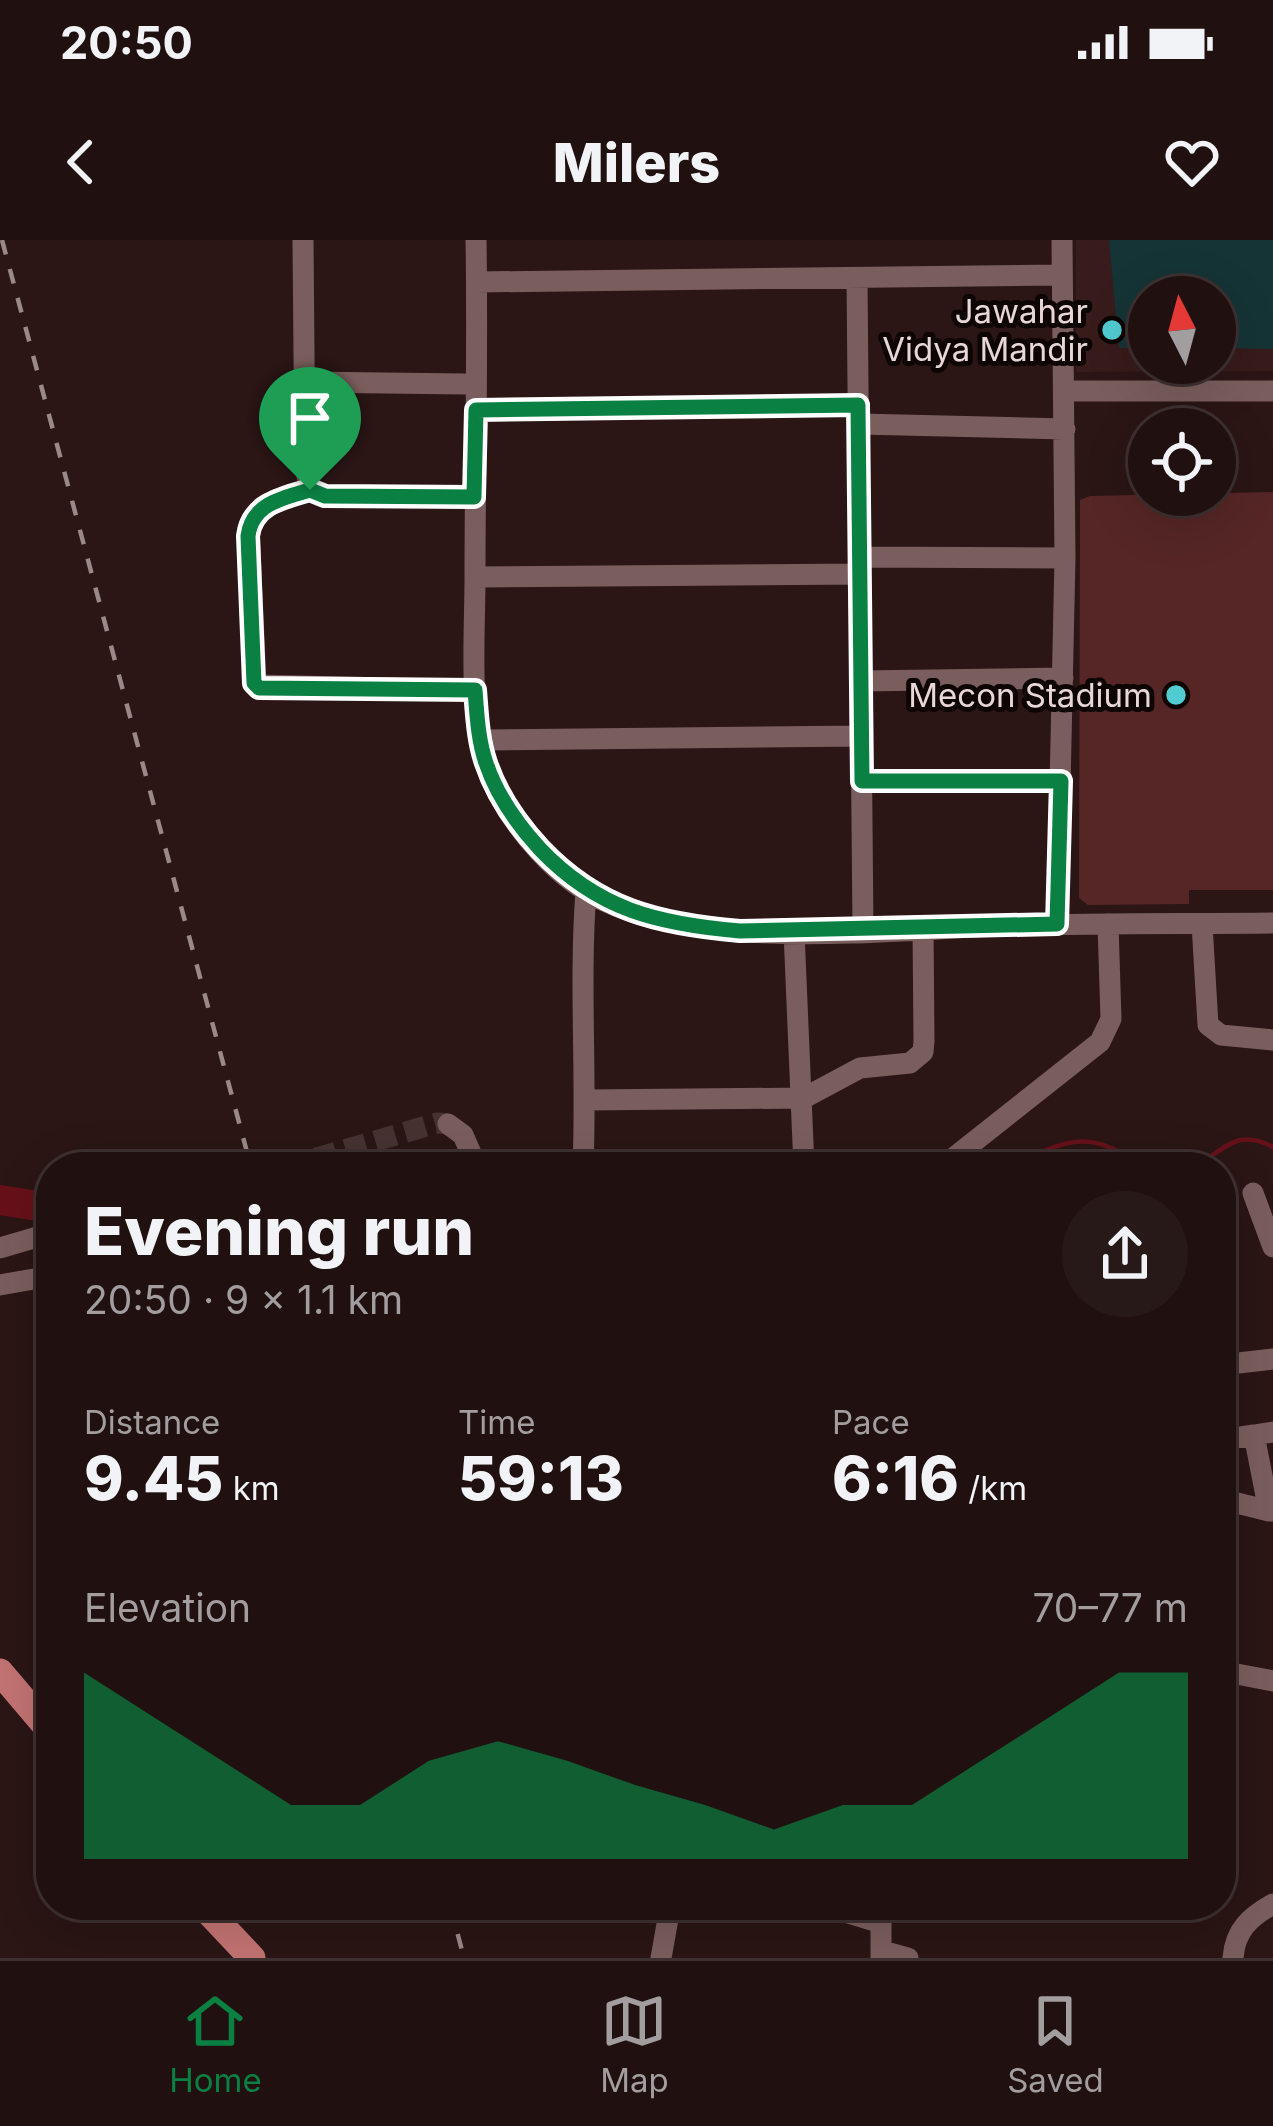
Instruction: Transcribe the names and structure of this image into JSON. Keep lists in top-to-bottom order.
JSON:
{
  "places": ["Jawahar Vidya Mandir", "Mecon Stadium"],
  "north": "top",
  "page": {
    "status": "20:50",
    "header": "Milers",
    "heading": ["Evening run", "20:50 · 9 × 1.1 km"],
    "stats": [
      ["Distance", "9.45 km"],
      ["Time", "59:13"],
      ["Pace", "6:16 /km"]
    ],
    "chart": ["Elevation", "70–77 m"],
    "tabs": ["Home", "Map", "Saved"]
  }
}
